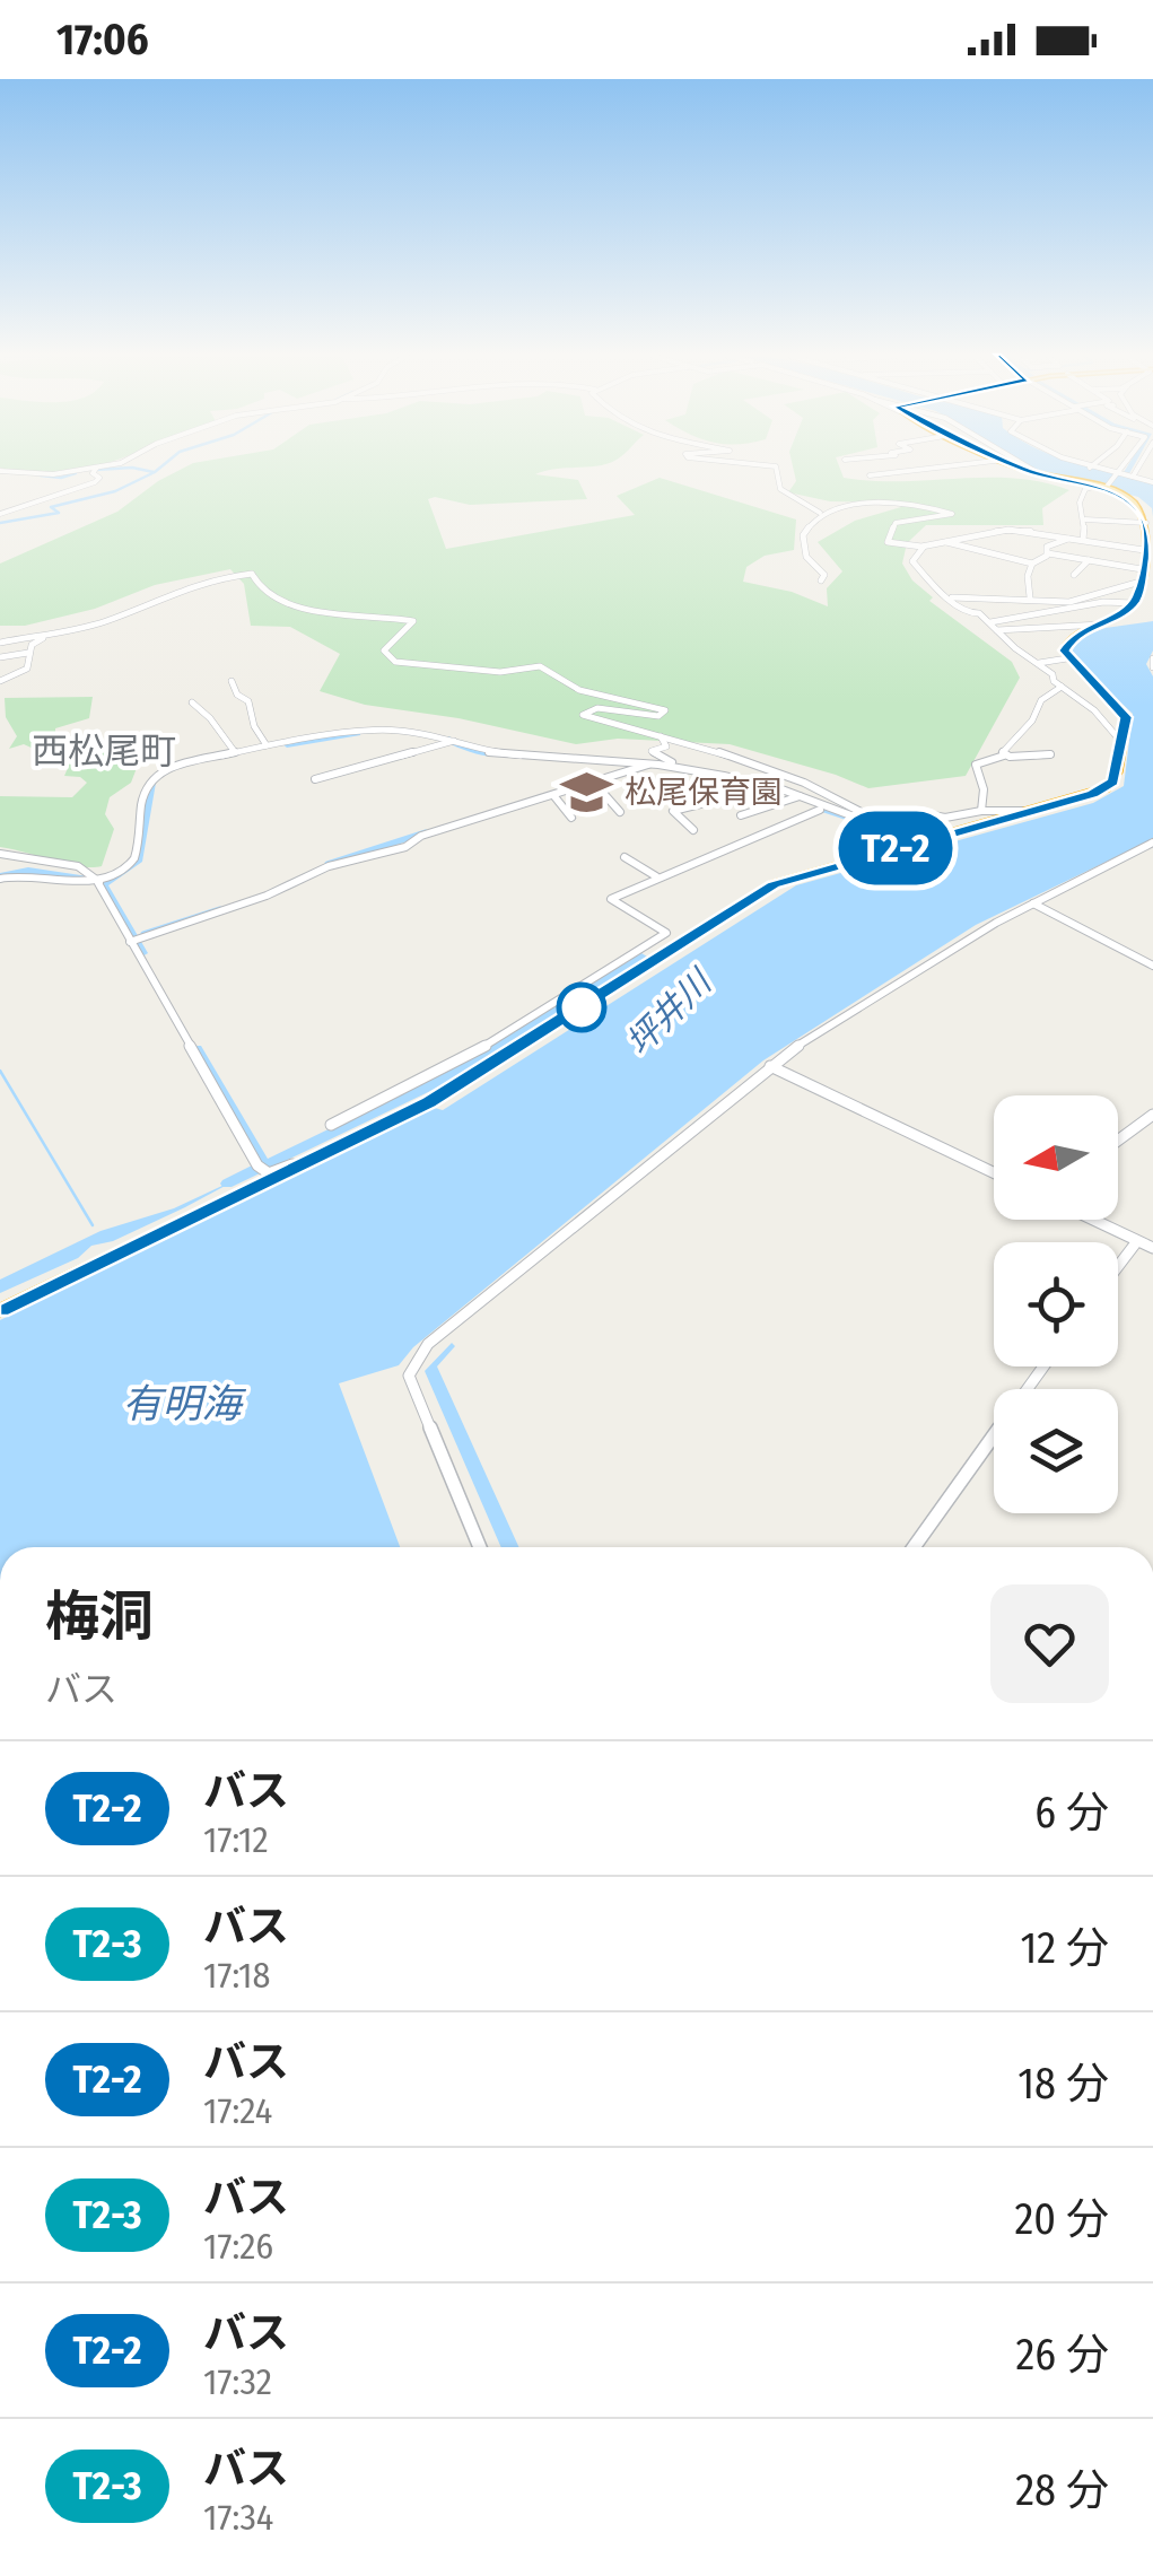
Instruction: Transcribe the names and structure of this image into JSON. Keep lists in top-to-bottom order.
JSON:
{
  "districts": ["西松尾町"],
  "water": ["坪井川", "有明海"],
  "places": {
    "school or university": ["松尾保育園"]
  },
  "lines": ["bus line T2-2"],
  "north": "left",
  "page": {
    "status": "17:06",
    "on_map": "T2-2",
    "heading": ["梅洞", "バス"],
    "list": [
      {
        "mark": "T2-2",
        "name": "バス",
        "note": "17:12",
        "value": "6 分"
      },
      {
        "mark": "T2-3",
        "name": "バス",
        "note": "17:18",
        "value": "12 分"
      },
      {
        "mark": "T2-2",
        "name": "バス",
        "note": "17:24",
        "value": "18 分"
      },
      {
        "mark": "T2-3",
        "name": "バス",
        "note": "17:26",
        "value": "20 分"
      },
      {
        "mark": "T2-2",
        "name": "バス",
        "note": "17:32",
        "value": "26 分"
      },
      {
        "mark": "T2-3",
        "name": "バス",
        "note": "17:34",
        "value": "28 分"
      }
    ]
  }
}
